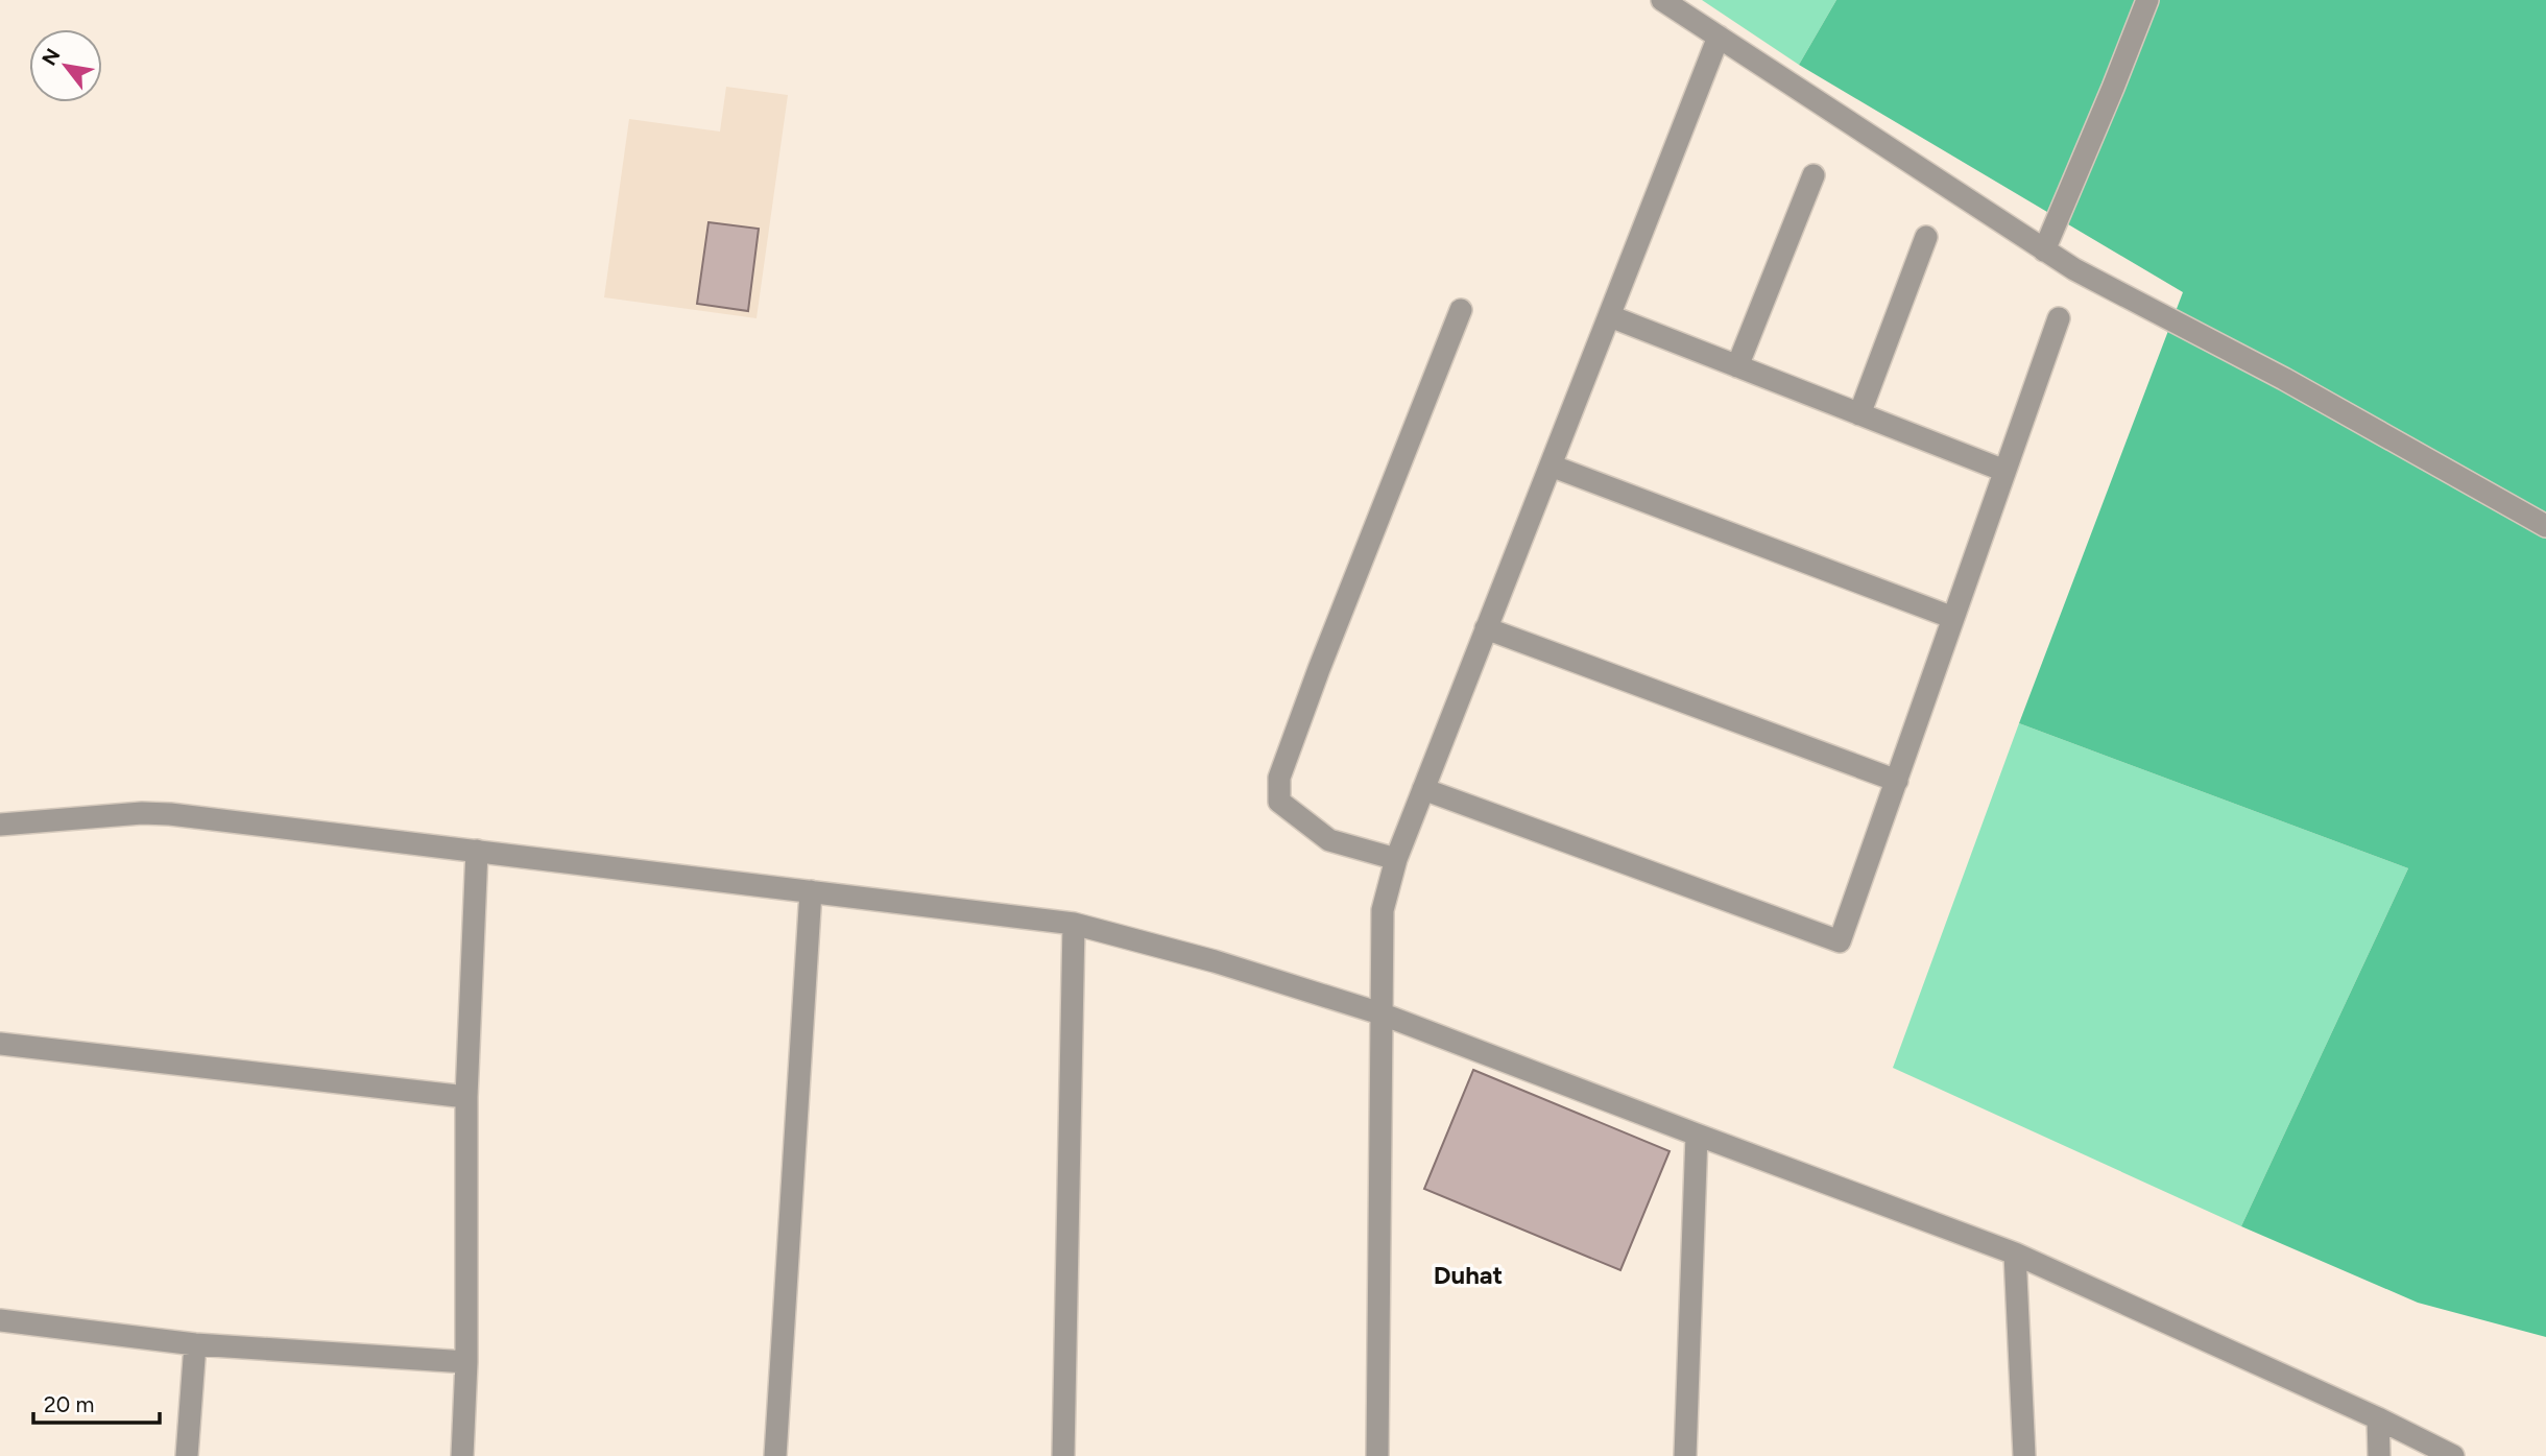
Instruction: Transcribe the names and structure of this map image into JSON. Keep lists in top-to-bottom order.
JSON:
{
  "districts": ["Duhat"],
  "scale_bar": "20 m",
  "north": "top left"
}
